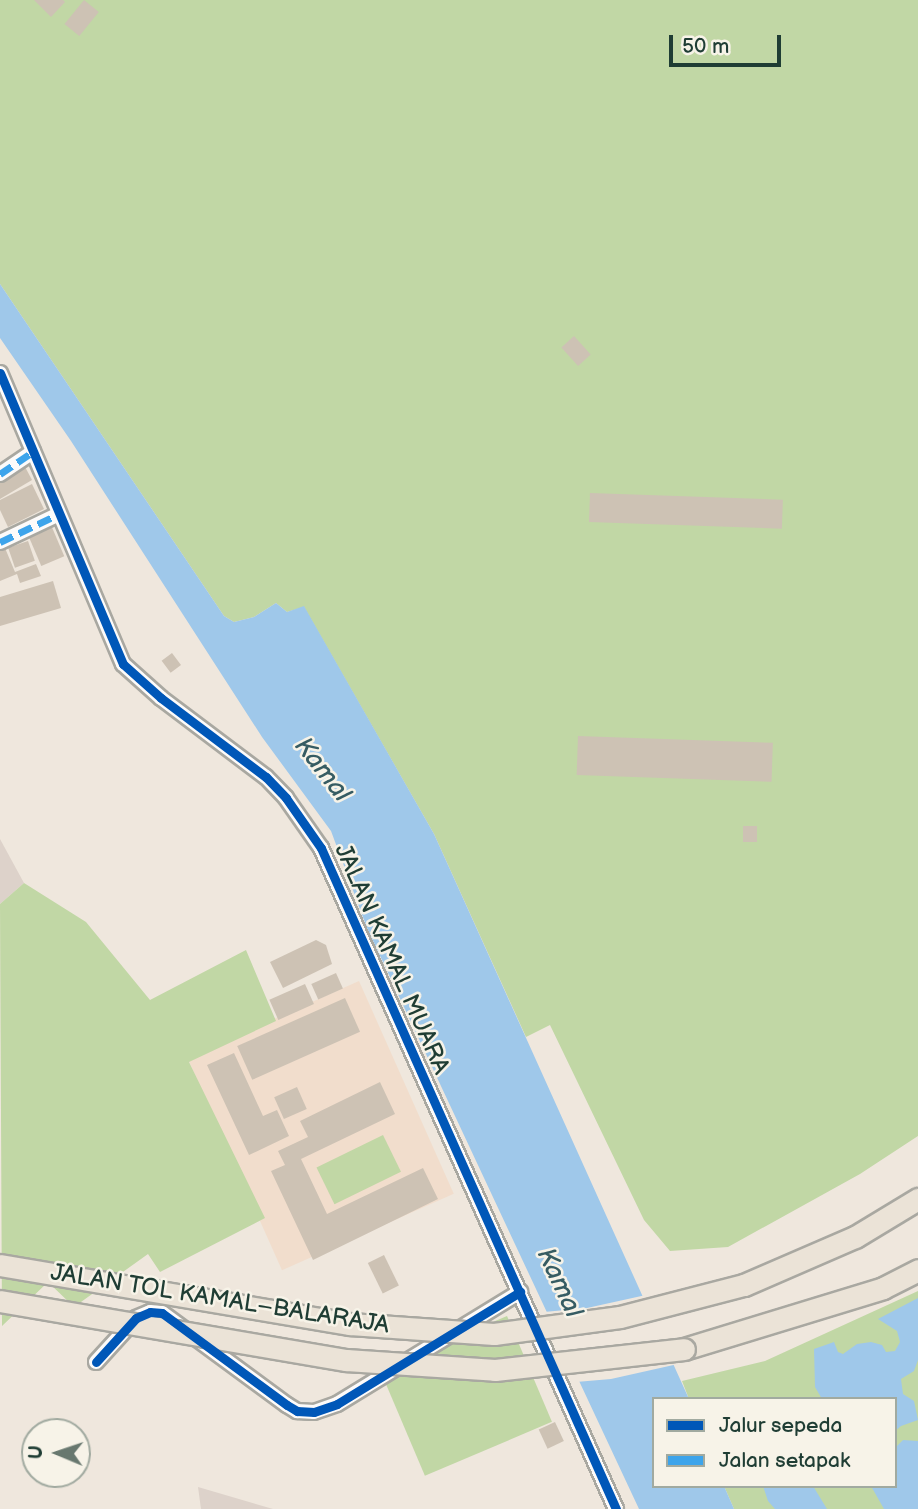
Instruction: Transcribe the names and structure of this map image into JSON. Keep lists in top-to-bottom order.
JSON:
{
  "streets": {
    "highway": ["JALAN TOL KAMAL–BALARAJA"],
    "street": ["JALAN KAMAL MUARA"]
  },
  "water": ["Kamal"],
  "legend": ["Jalur sepeda", "Jalan setapak"],
  "scale_bar": "50 m",
  "north": "left"
}
